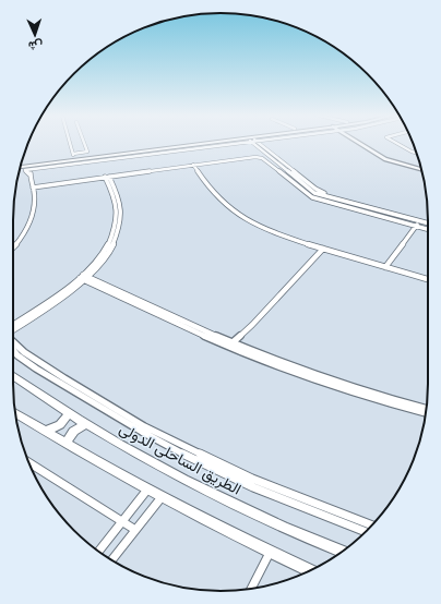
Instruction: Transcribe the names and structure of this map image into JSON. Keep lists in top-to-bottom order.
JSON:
{
  "streets": {
    "main road": ["الطريق الساحلى الدولى"]
  },
  "north": "bottom"
}
